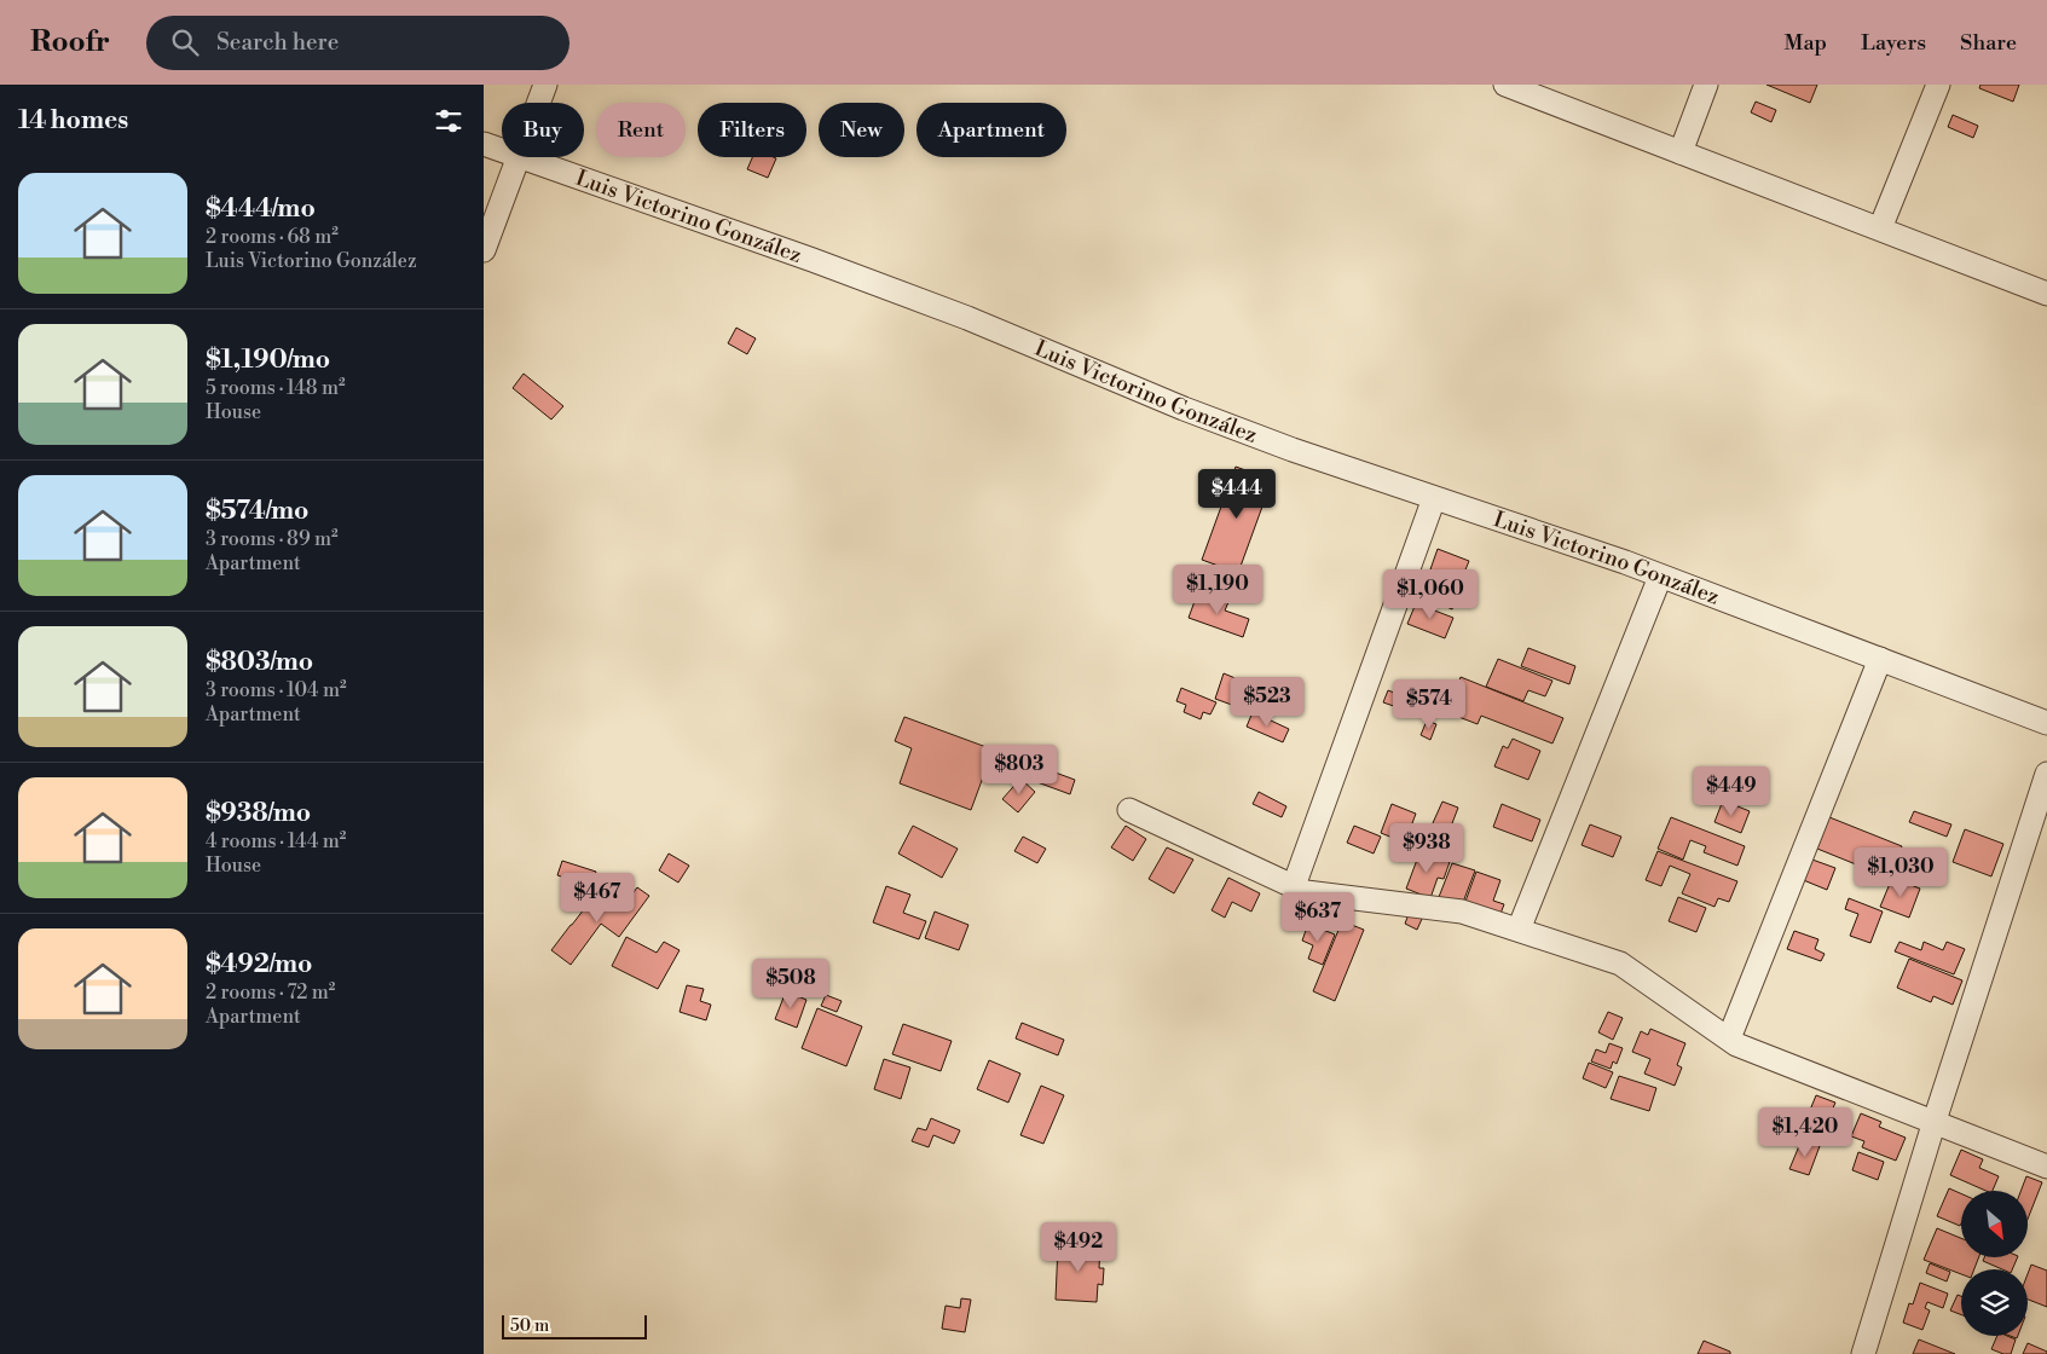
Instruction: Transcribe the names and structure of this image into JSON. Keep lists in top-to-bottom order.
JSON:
{
  "streets": {
    "street": ["Luis Victorino González"]
  },
  "scale_bar": "50 m",
  "north": "bottom right",
  "page": {
    "header": "Roofr",
    "search": "Search here",
    "nav": ["Map", "Layers", "Share"],
    "heading": "14 homes",
    "chip": [
      "Buy",
      "Rent",
      "Filters",
      "New",
      "Apartment"
    ],
    "list": [
      {
        "name": "$444/mo",
        "note": "2 rooms · 68 m² · Luis Victorino González"
      },
      {
        "name": "$1,190/mo",
        "note": "5 rooms · 148 m² · House"
      },
      {
        "name": "$574/mo",
        "note": "3 rooms · 89 m² · Apartment"
      },
      {
        "name": "$803/mo",
        "note": "3 rooms · 104 m² · Apartment"
      },
      {
        "name": "$938/mo",
        "note": "4 rooms · 144 m² · House"
      },
      {
        "name": "$492/mo",
        "note": "2 rooms · 72 m² · Apartment"
      }
    ],
    "price": [
      "$444",
      "$1,190",
      "$1,060",
      "$523",
      "$574",
      "$803",
      "$449",
      "$938",
      "$1,030",
      "$467",
      "$637",
      "$508",
      "$1,420",
      "$492"
    ],
    "scale": "50 m"
  }
}
